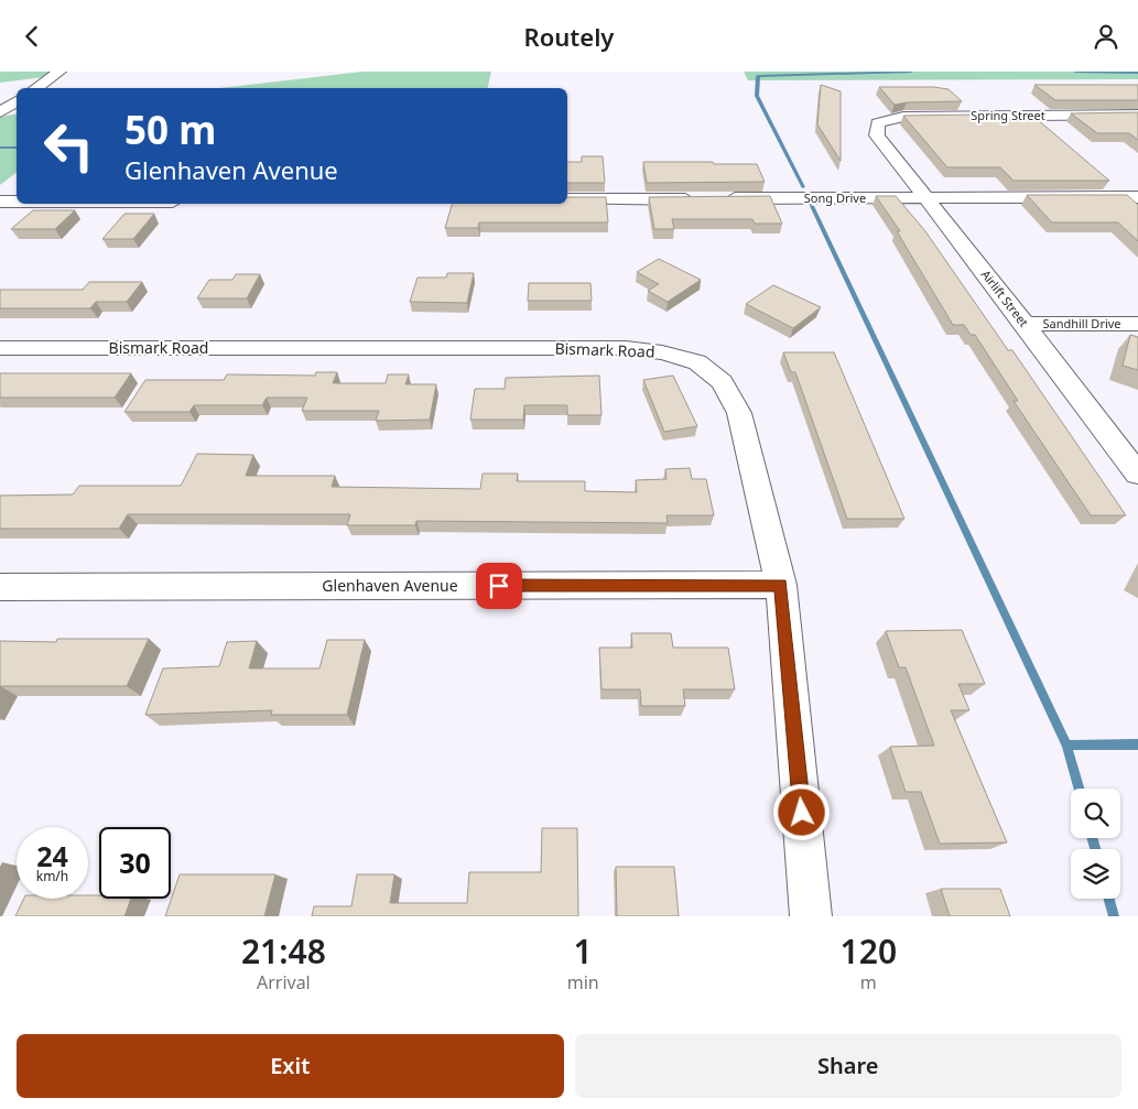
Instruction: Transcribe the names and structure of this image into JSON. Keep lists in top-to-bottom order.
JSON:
{
  "streets": {
    "street": [
      "Spring Street",
      "Song Drive",
      "Airlift Street",
      "Sandhill Drive",
      "Bismark Road",
      "Glenhaven Avenue"
    ]
  },
  "crossings": [
    ["Spring Street", "Airlift Street"],
    ["Song Drive", "Airlift Street"],
    ["Airlift Street", "Sandhill Drive"],
    ["Bismark Road", "Glenhaven Avenue"]
  ],
  "page": {
    "header": "Routely",
    "turn": ["50 m", "Glenhaven Avenue"],
    "speed": "24 km/h",
    "limit": "30",
    "eta": [
      "21:48",
      "Arrival",
      "1",
      "min",
      "120",
      "m"
    ],
    "buttons": ["Exit", "Share"]
  }
}
